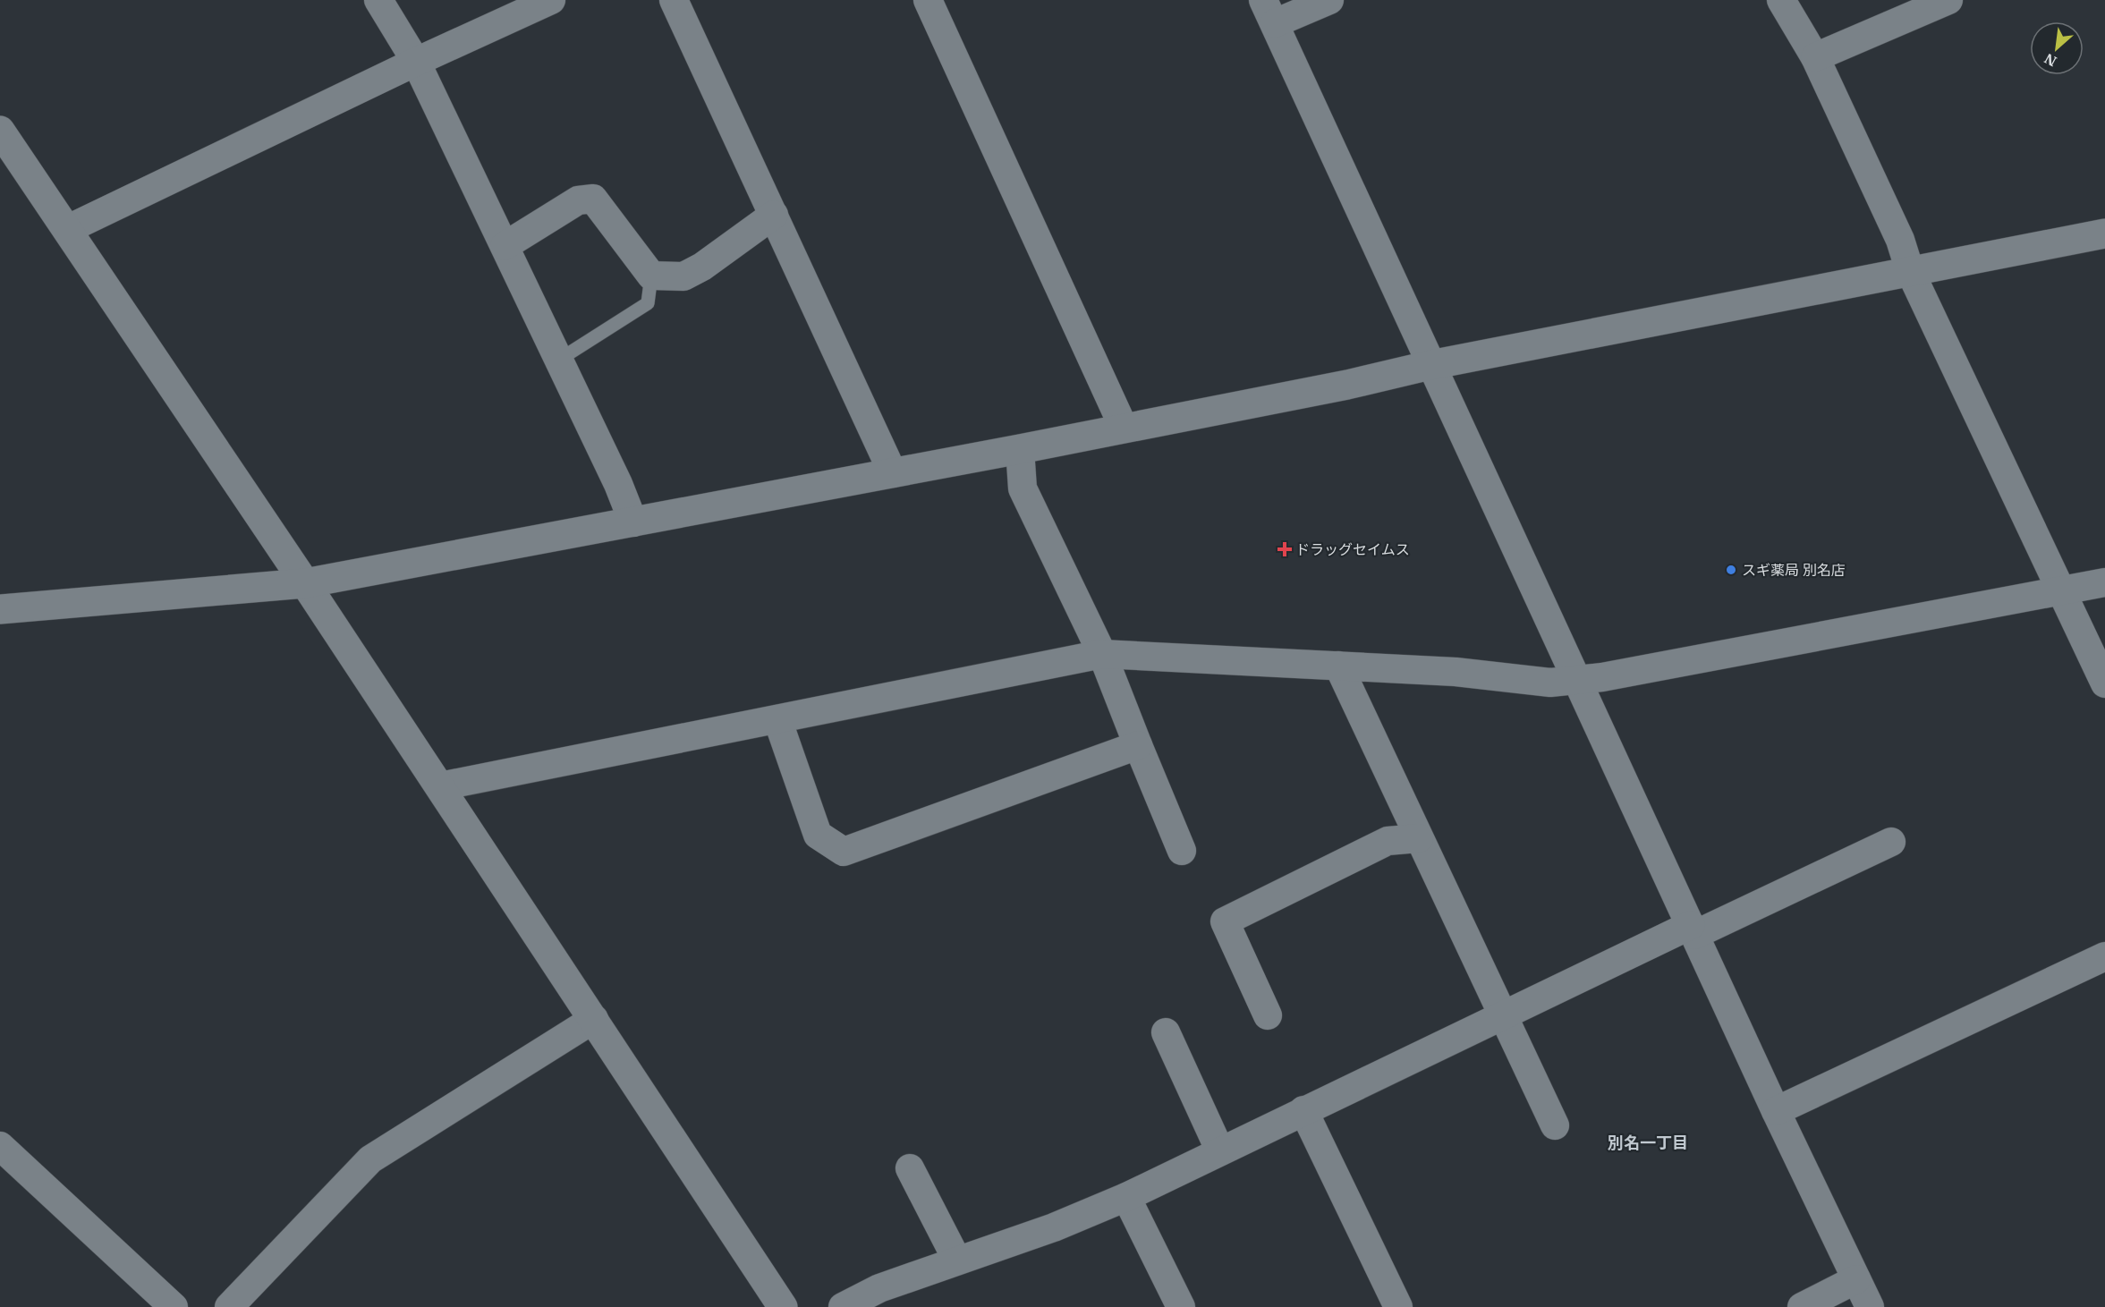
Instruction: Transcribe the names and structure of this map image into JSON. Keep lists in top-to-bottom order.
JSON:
{
  "districts": ["別名一丁目"],
  "places": {
    "health": ["ドラッグセイムス"],
    "other": ["スギ薬局 別名店"]
  },
  "north": "bottom left"
}
